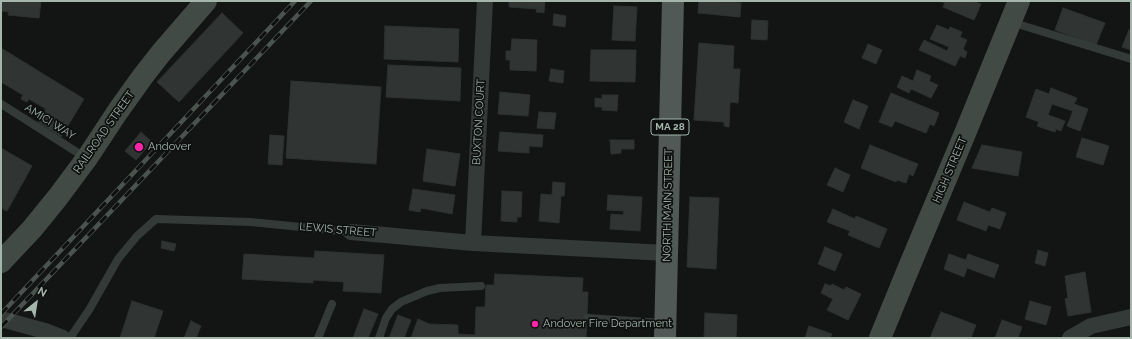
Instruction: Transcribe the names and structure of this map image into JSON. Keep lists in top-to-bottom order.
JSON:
{
  "streets": {
    "main road": [
      "MA 28",
      "RAILROAD STREET",
      "HIGH STREET",
      "NORTH MAIN STREET"
    ],
    "street": ["BUXTON COURT", "LEWIS STREET"],
    "lane": ["AMICI WAY"]
  },
  "crossings": [
    ["AMICI WAY", "RAILROAD STREET"],
    ["BUXTON COURT", "LEWIS STREET"],
    ["NORTH MAIN STREET", "LEWIS STREET"]
  ],
  "places": ["Andover", "Andover Fire Department"],
  "north": "top right"
}
